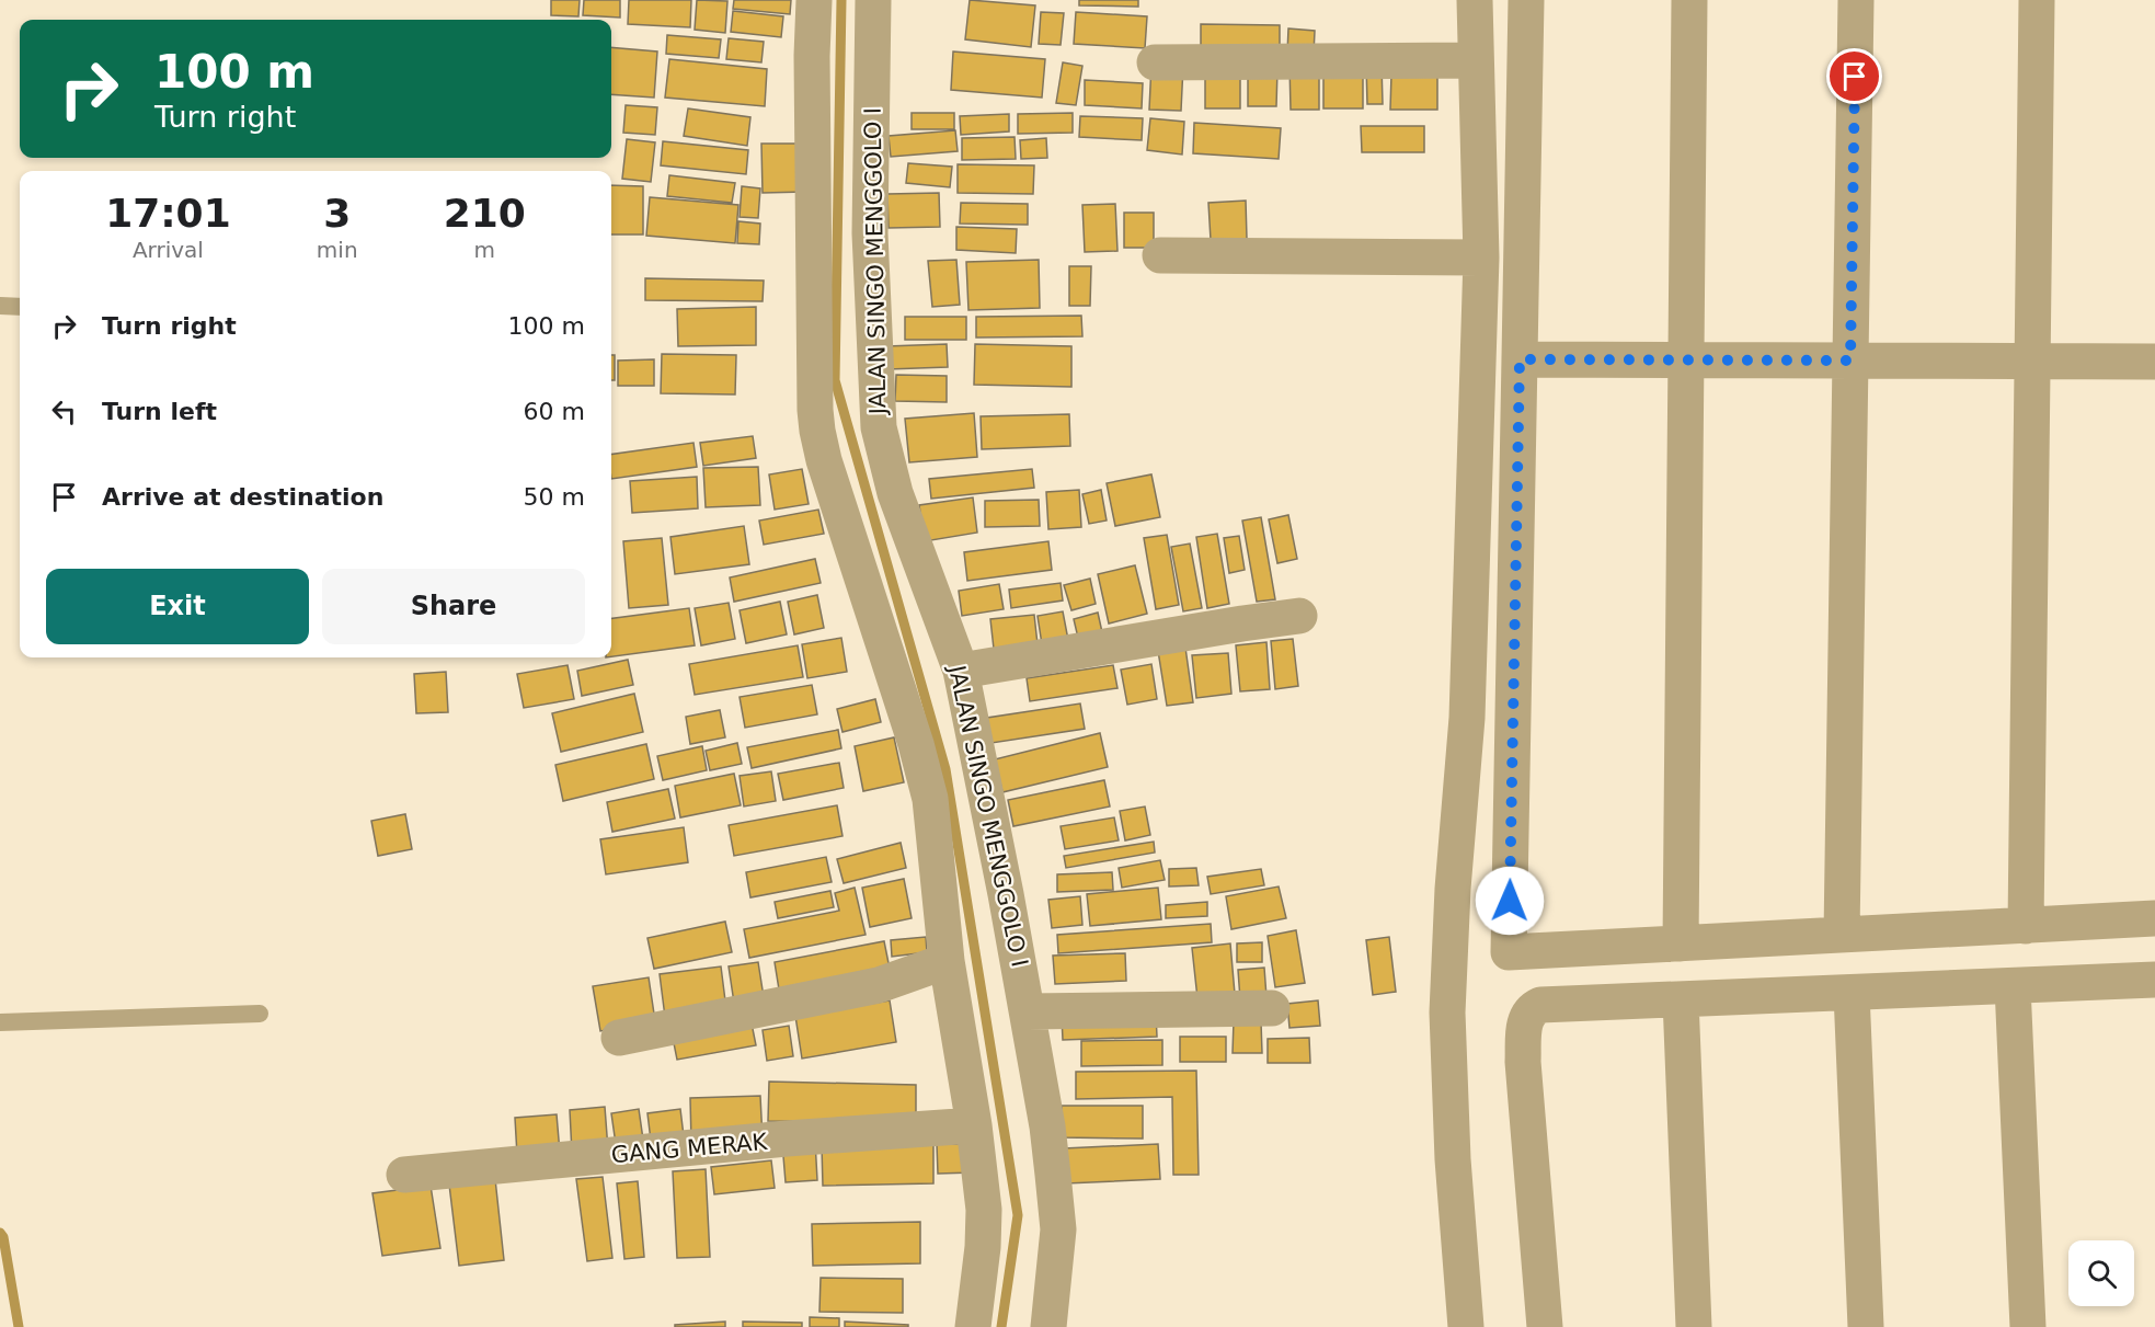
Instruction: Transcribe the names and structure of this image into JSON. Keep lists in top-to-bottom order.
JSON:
{
  "streets": {
    "street": ["JALAN SINGO MENGGOLO I", "GANG MERAK"]
  },
  "page": {
    "turn": ["100 m", "Turn right"],
    "eta": [
      "17:01",
      "Arrival",
      "3",
      "min",
      "210",
      "m"
    ],
    "list": [
      {
        "name": "Turn right",
        "value": "100 m"
      },
      {
        "name": "Turn left",
        "value": "60 m"
      },
      {
        "name": "Arrive at destination",
        "value": "50 m"
      }
    ],
    "buttons": ["Exit", "Share"]
  }
}
